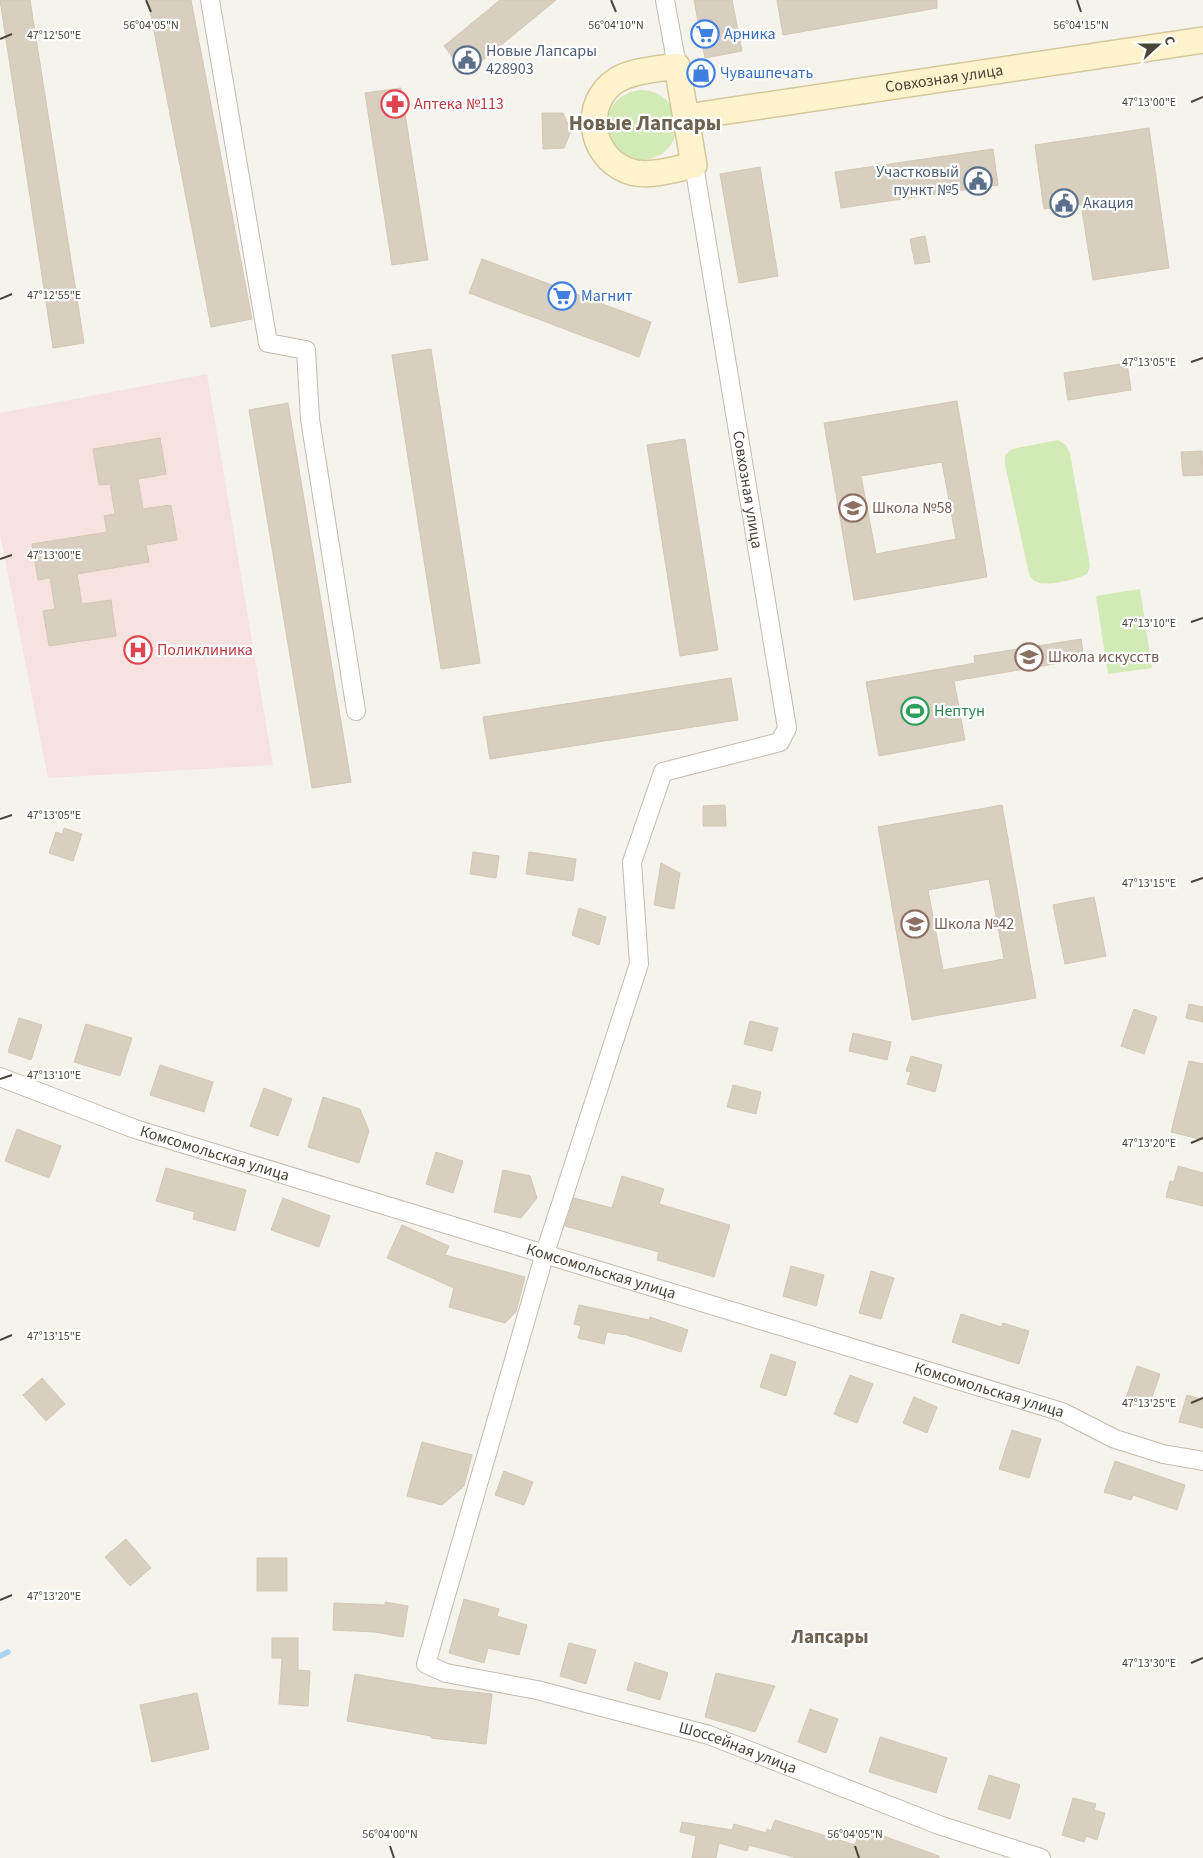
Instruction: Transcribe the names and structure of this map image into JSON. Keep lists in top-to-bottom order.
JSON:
{
  "streets": {
    "street": ["Совхозная улица", "Комсомольская улица", "Шоссейная улица"]
  },
  "crossings": [
    ["Совхозная улица", "Комсомольская улица"],
    ["Совхозная улица", "Шоссейная улица"],
    ["Комсомольская улица", "Шоссейная улица"]
  ],
  "districts": ["Новые Лапсары", "Лапсары"],
  "places": {
    "supermarket": ["Арника", "Магнит"],
    "public building": ["Новые Лапсары 428903", "Участковый пункт №5", "Акация"],
    "shop": ["Чувашпечать"],
    "pharmacy": ["Аптека №113"],
    "school or university": ["Школа №58", "Школа искусств", "Школа №42"],
    "hospital": ["Поликлиника"],
    "sports": ["Нептун"]
  },
  "north": "right",
  "coordinates": [
    "56°04'10\"N",
    "56°04'05\"N",
    "56°04'15\"N",
    "47°12'50\"E",
    "47°13'00\"E",
    "47°12'55\"E",
    "47°13'05\"E",
    "47°13'10\"E",
    "47°13'15\"E",
    "47°13'20\"E",
    "47°13'25\"E",
    "47°13'30\"E",
    "56°04'00\"N"
  ]
}
